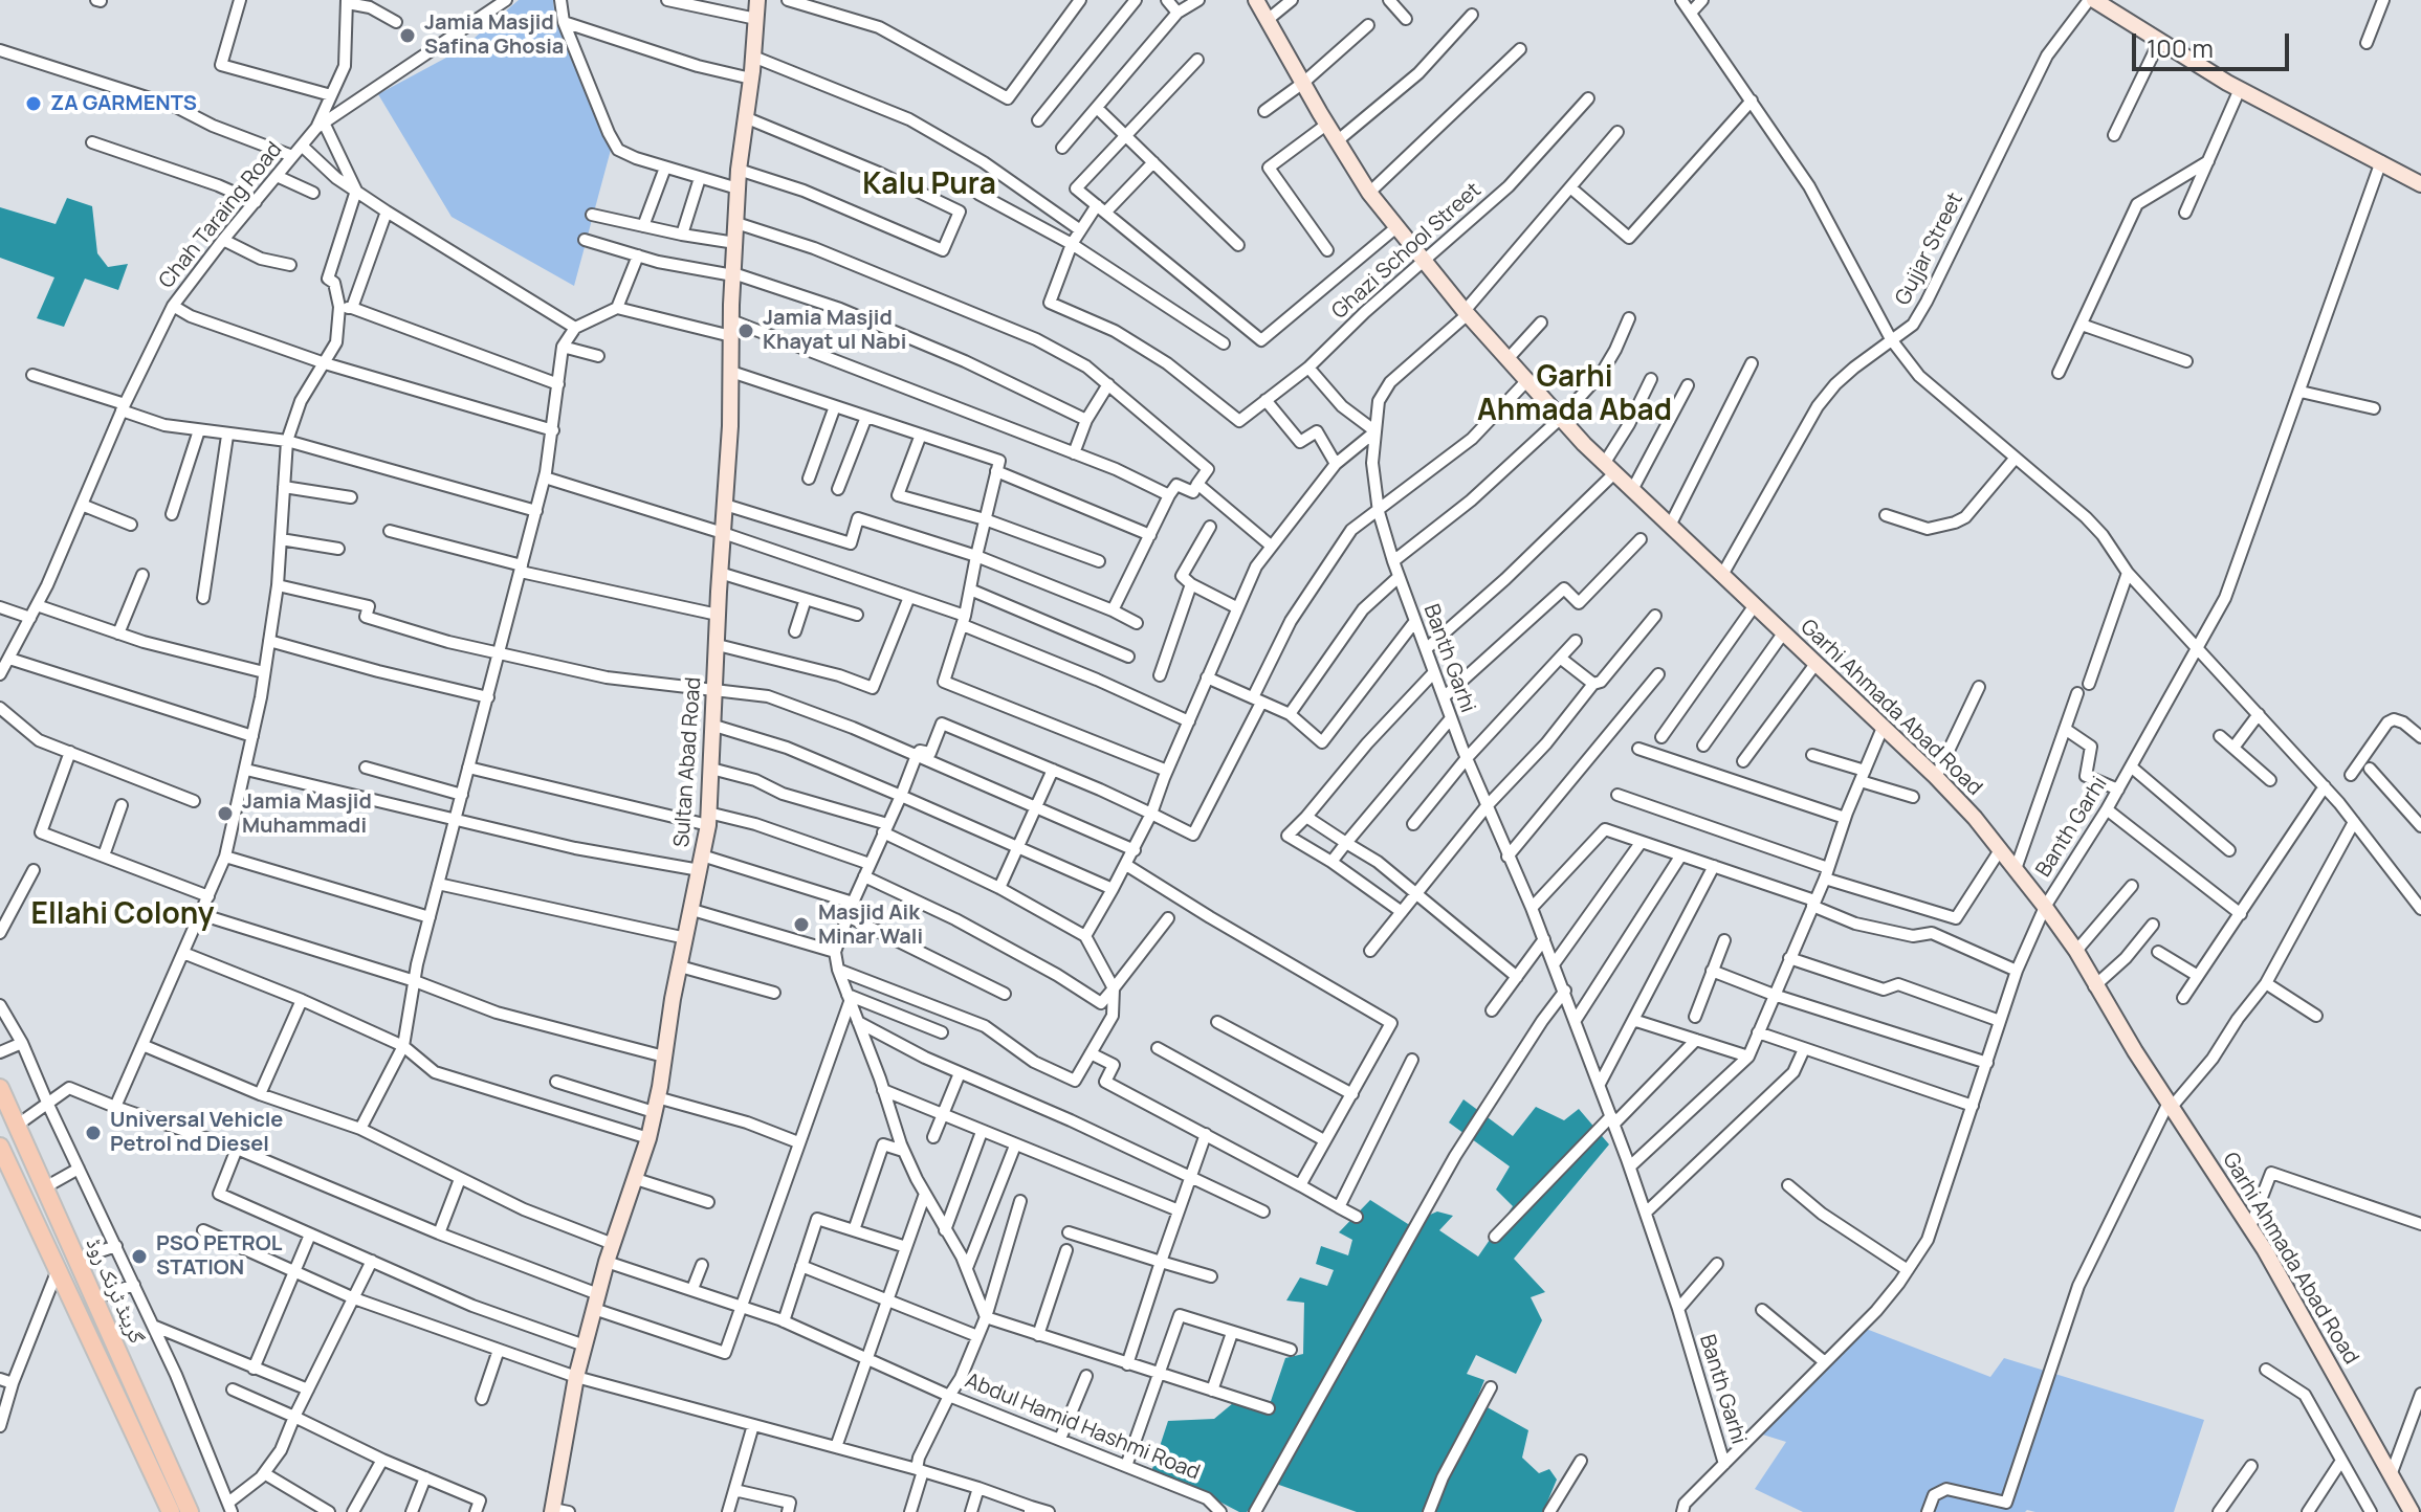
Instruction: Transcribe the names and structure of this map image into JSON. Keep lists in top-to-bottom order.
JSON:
{
  "streets": {
    "main road": ["گرینڈ ٹرنک روڈ"],
    "street": [
      "Chah Taraing Road",
      "Gujjar Street",
      "Ghazi School Street",
      "Banth Garhi",
      "Garhi Ahmada Abad Road",
      "Sultan Abad Road",
      "Abdul Hamid Hashmi Road"
    ]
  },
  "crossings": [
    ["Gujjar Street", "Garhi Ahmada Abad Road"],
    ["Ghazi School Street", "Garhi Ahmada Abad Road"],
    ["Banth Garhi", "Garhi Ahmada Abad Road"]
  ],
  "districts": ["Kalu Pura", "Garhi Ahmada Abad", "Ellahi Colony"],
  "places": [
    "Jamia Masjid Safina Ghosia",
    "ZA GARMENTS",
    "Jamia Masjid Khayat ul Nabi",
    "Jamia Masjid Muhammadi",
    "Masjid Aik Minar Wali",
    "Universal Vehicle Petrol nd Diesel",
    "PSO PETROL STATION"
  ],
  "scale_bar": "100 m"
}
